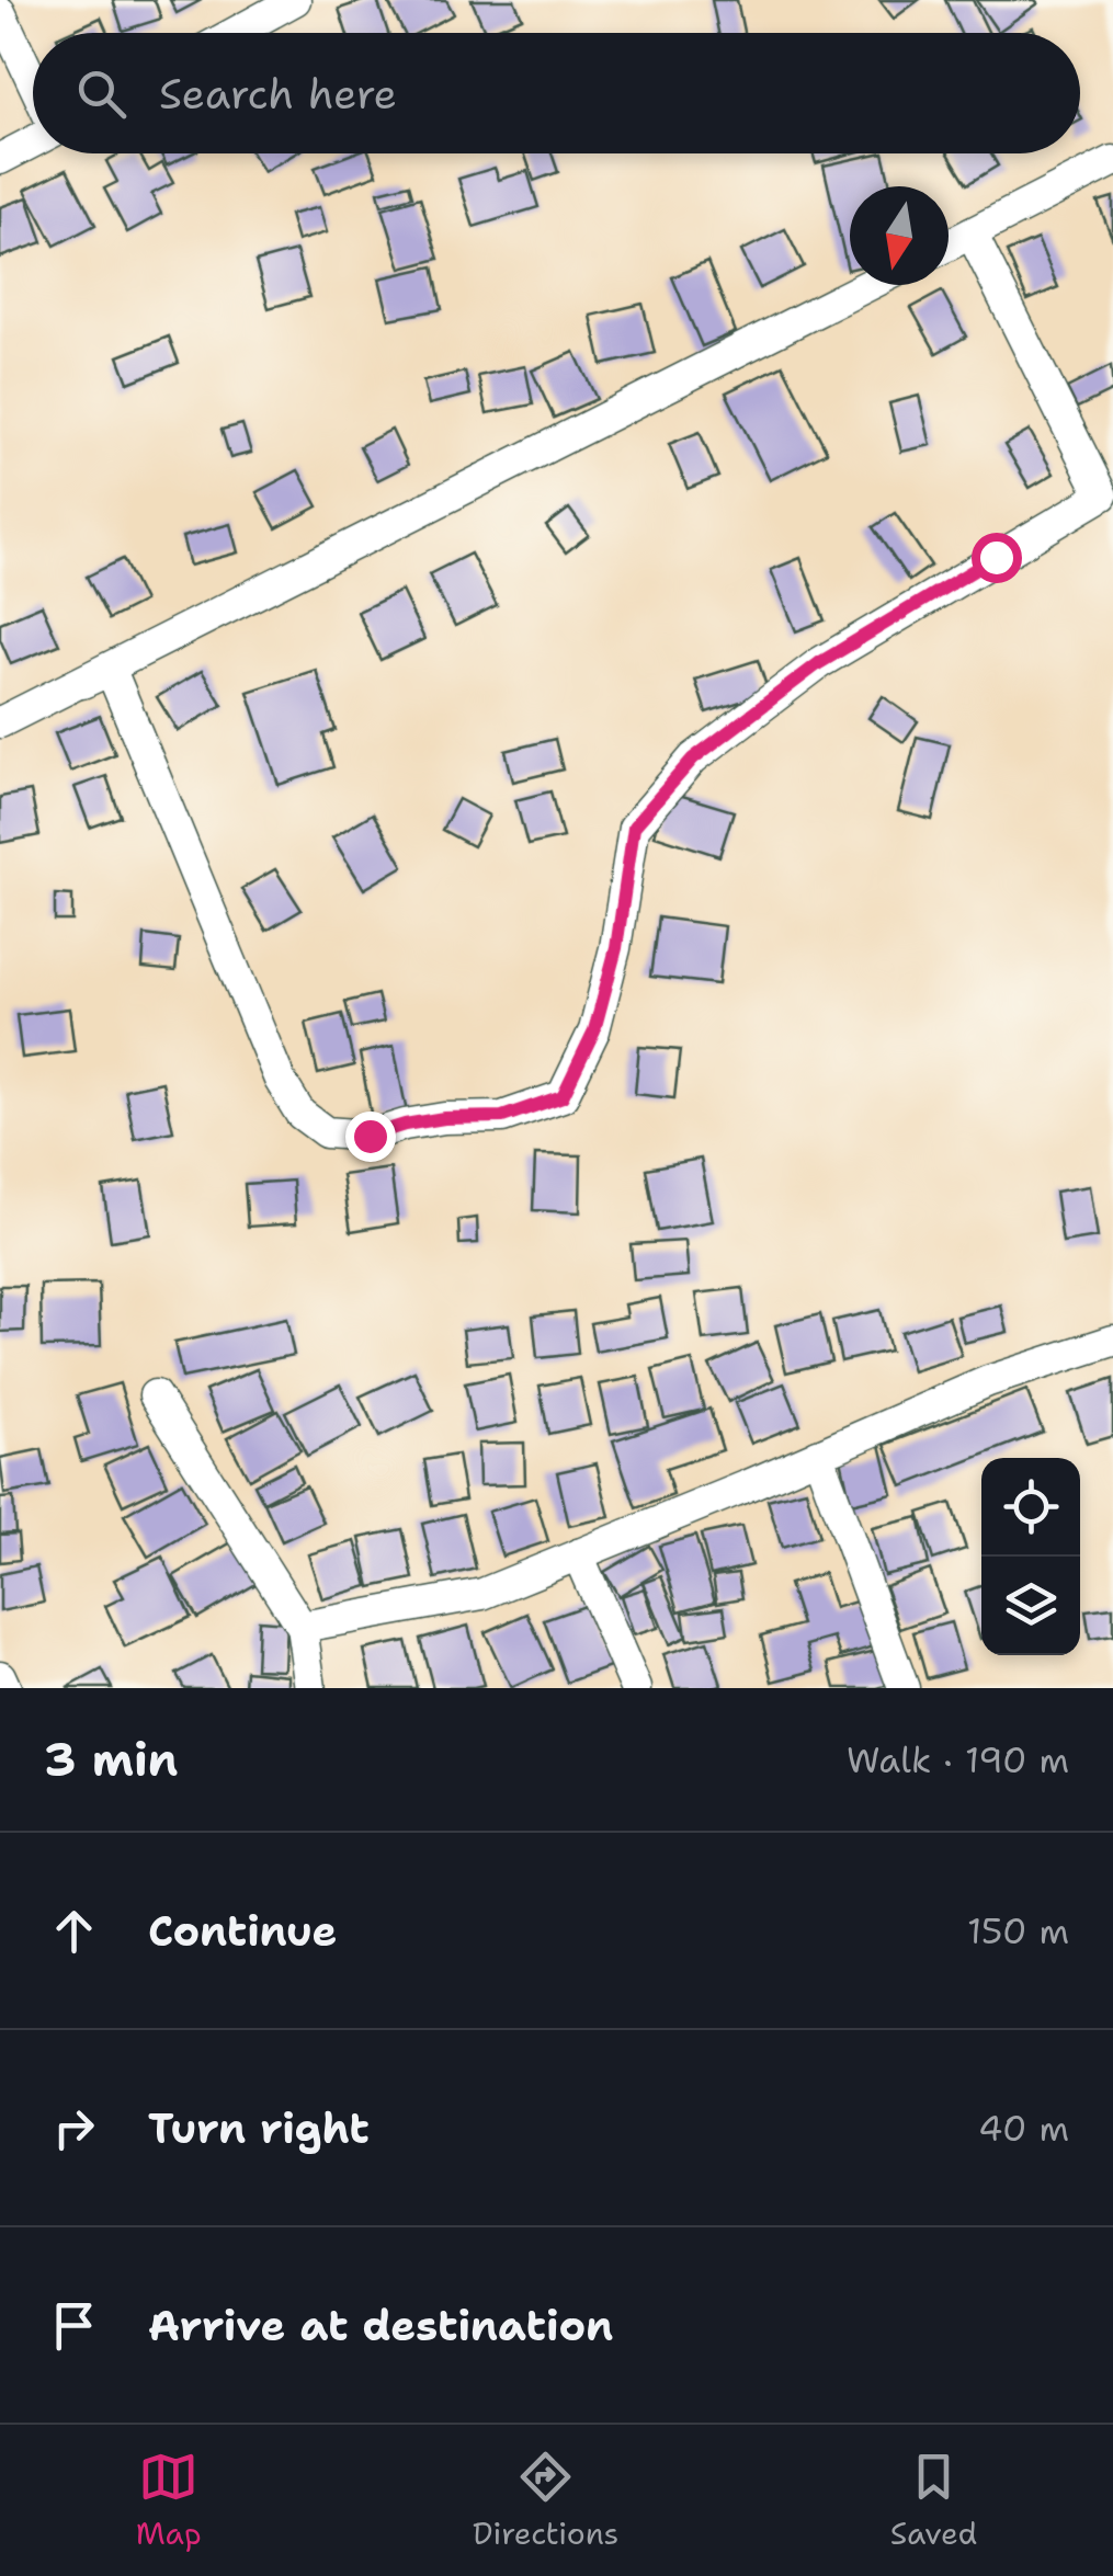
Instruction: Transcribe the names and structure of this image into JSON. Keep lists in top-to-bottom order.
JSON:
{
  "north": "bottom",
  "page": {
    "search": "Search here",
    "heading": ["3 min", "Walk · 190 m"],
    "list": [
      ["Continue", "150 m"],
      ["Turn right", "40 m"],
      "Arrive at destination"
    ],
    "nav": ["Map", "Directions", "Saved"]
  }
}
